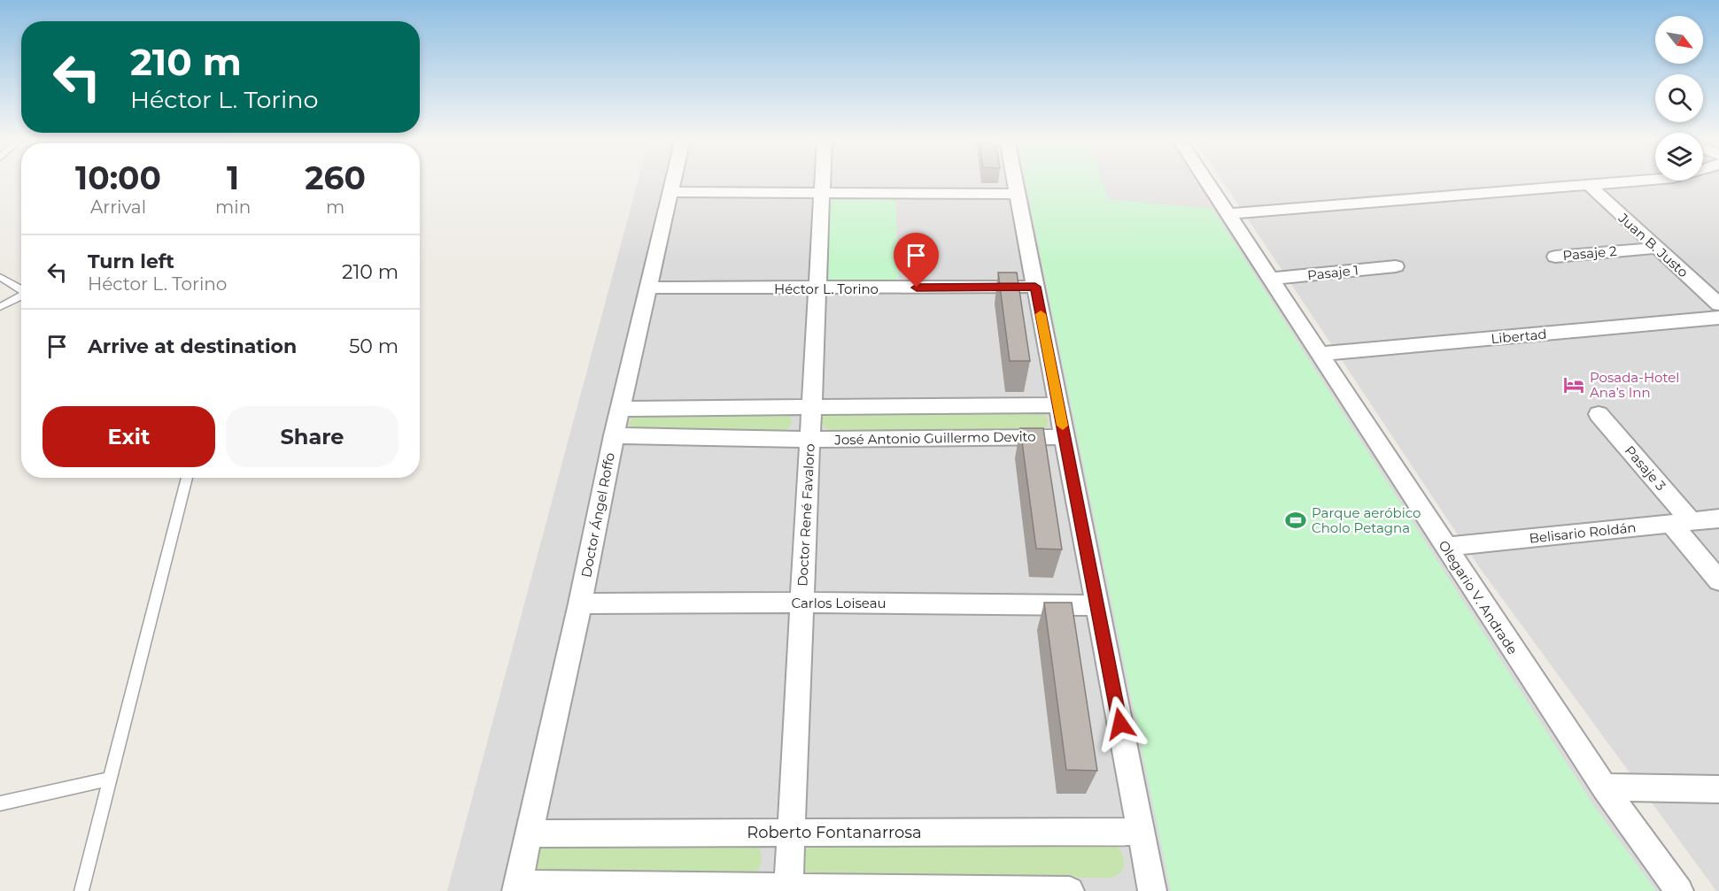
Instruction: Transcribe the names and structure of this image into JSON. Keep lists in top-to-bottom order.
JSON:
{
  "streets": {
    "street": [
      "Juan B. Justo",
      "Pasaje 2",
      "Pasaje 1",
      "Héctor L. Torino",
      "Libertad",
      "José Antonio Guillermo Devito",
      "Pasaje 3",
      "Doctor Ángel Roffo",
      "Doctor René Favaloro",
      "Belisario Roldán",
      "Olegario V. Andrade",
      "Carlos Loiseau",
      "Roberto Fontanarrosa"
    ]
  },
  "crossings": [
    ["Juan B. Justo", "Pasaje 2"],
    ["Pasaje 1", "Olegario V. Andrade"],
    ["Héctor L. Torino", "Doctor Ángel Roffo"],
    ["Héctor L. Torino", "Doctor René Favaloro"],
    ["Libertad", "Olegario V. Andrade"],
    ["José Antonio Guillermo Devito", "Doctor Ángel Roffo"],
    ["José Antonio Guillermo Devito", "Doctor René Favaloro"],
    ["Pasaje 3", "Belisario Roldán"],
    ["Doctor Ángel Roffo", "Carlos Loiseau"],
    ["Doctor Ángel Roffo", "Roberto Fontanarrosa"],
    ["Doctor René Favaloro", "Carlos Loiseau"],
    ["Doctor René Favaloro", "Roberto Fontanarrosa"],
    ["Belisario Roldán", "Olegario V. Andrade"]
  ],
  "places": {
    "hotel": ["Posada-Hotel Ana’s Inn"],
    "sports": ["Parque aeróbico Cholo Petagna"]
  },
  "north": "bottom right",
  "page": {
    "turn": ["210 m", "Héctor L. Torino"],
    "eta": [
      "10:00",
      "Arrival",
      "1",
      "min",
      "260",
      "m"
    ],
    "list": [
      {
        "name": "Turn left",
        "note": "Héctor L. Torino",
        "value": "210 m"
      },
      {
        "name": "Arrive at destination",
        "value": "50 m"
      }
    ],
    "buttons": ["Exit", "Share"]
  }
}
